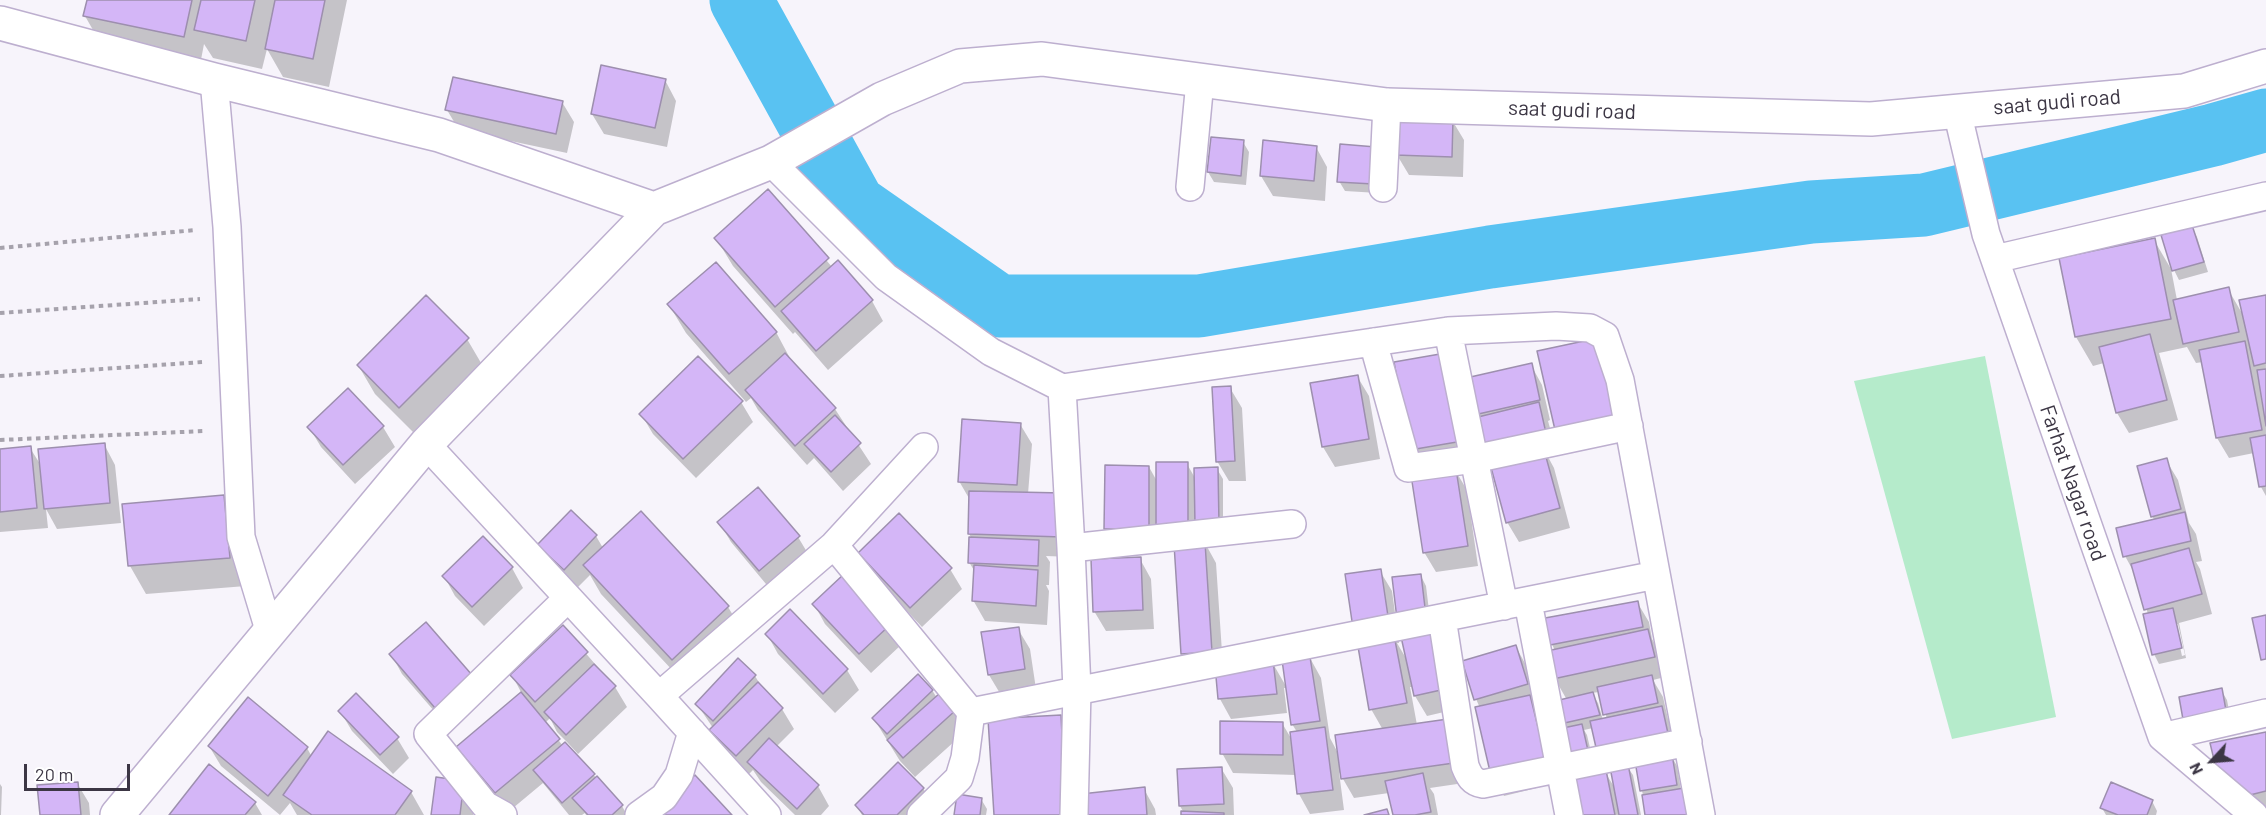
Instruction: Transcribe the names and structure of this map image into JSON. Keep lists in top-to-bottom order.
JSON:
{
  "streets": {
    "street": ["saat gudi road", "Farhat Nagar road"]
  },
  "crossings": [
    ["saat gudi road", "Farhat Nagar road"]
  ],
  "scale_bar": "20 m",
  "north": "bottom left"
}
